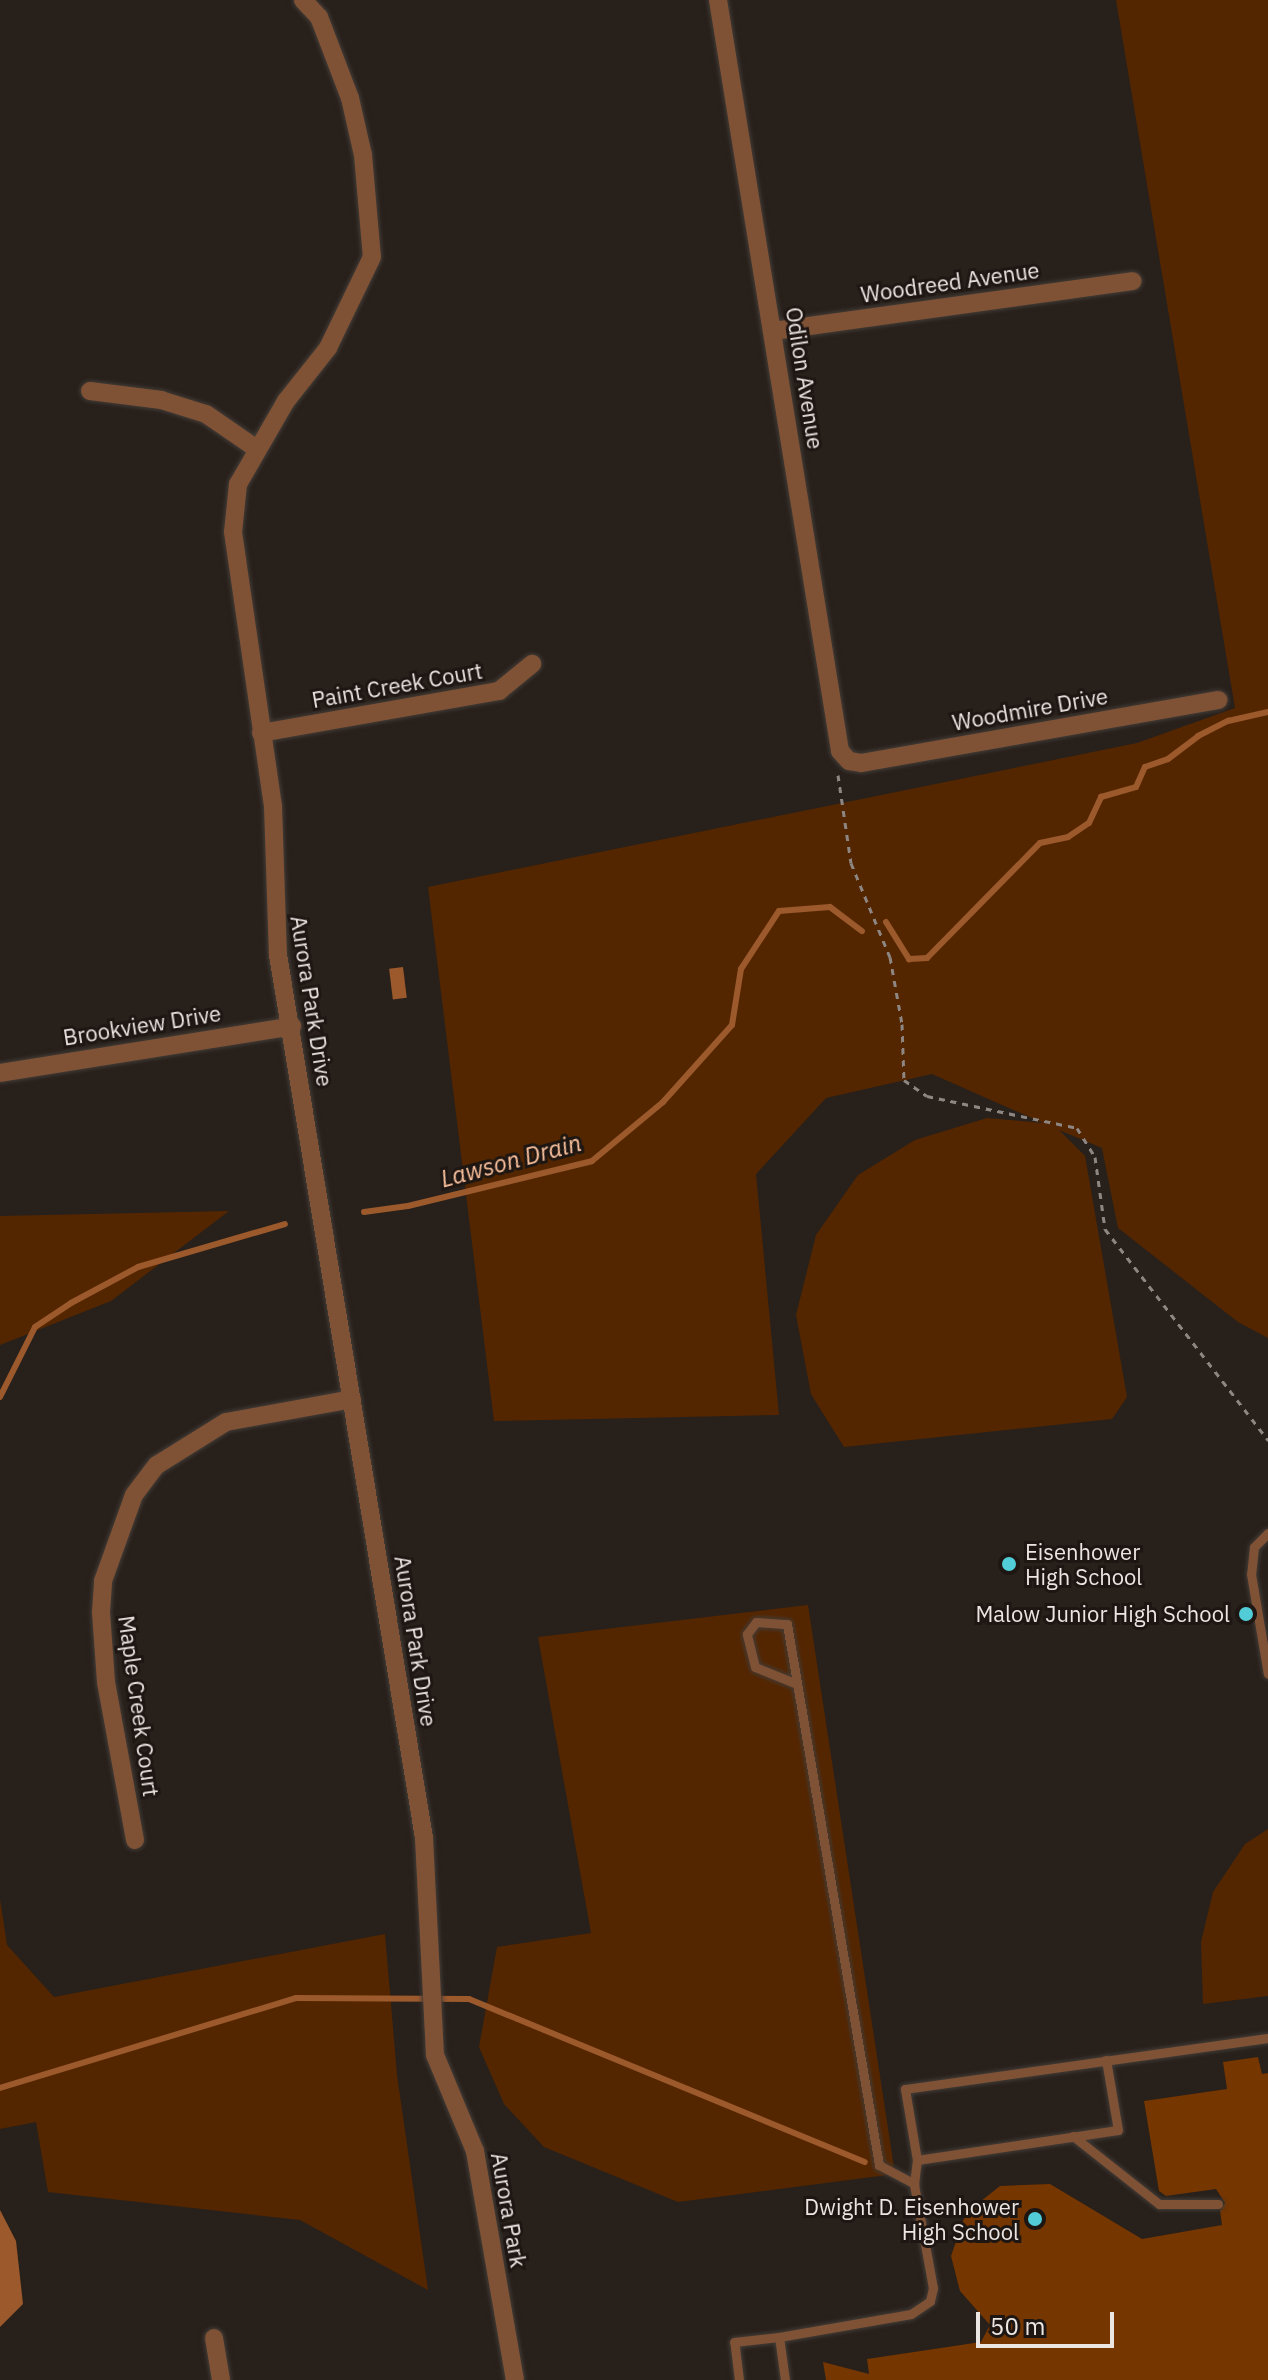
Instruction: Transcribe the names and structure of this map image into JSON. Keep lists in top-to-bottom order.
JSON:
{
  "streets": {
    "street": [
      "Woodreed Avenue",
      "Odilon Avenue",
      "Paint Creek Court",
      "Woodmire Drive",
      "Aurora Park Drive",
      "Brookview Drive",
      "Maple Creek Court",
      "Aurora Park"
    ]
  },
  "crossings": [
    ["Woodreed Avenue", "Odilon Avenue"],
    ["Odilon Avenue", "Woodmire Drive"],
    ["Paint Creek Court", "Aurora Park Drive"],
    ["Aurora Park Drive", "Brookview Drive"],
    ["Aurora Park Drive", "Maple Creek Court"],
    ["Aurora Park Drive", "Aurora Park"]
  ],
  "water": ["Lawson Drain"],
  "places": ["Eisenhower High School", "Malow Junior High School", "Dwight D. Eisenhower High School"],
  "scale_bar": "50 m"
}
